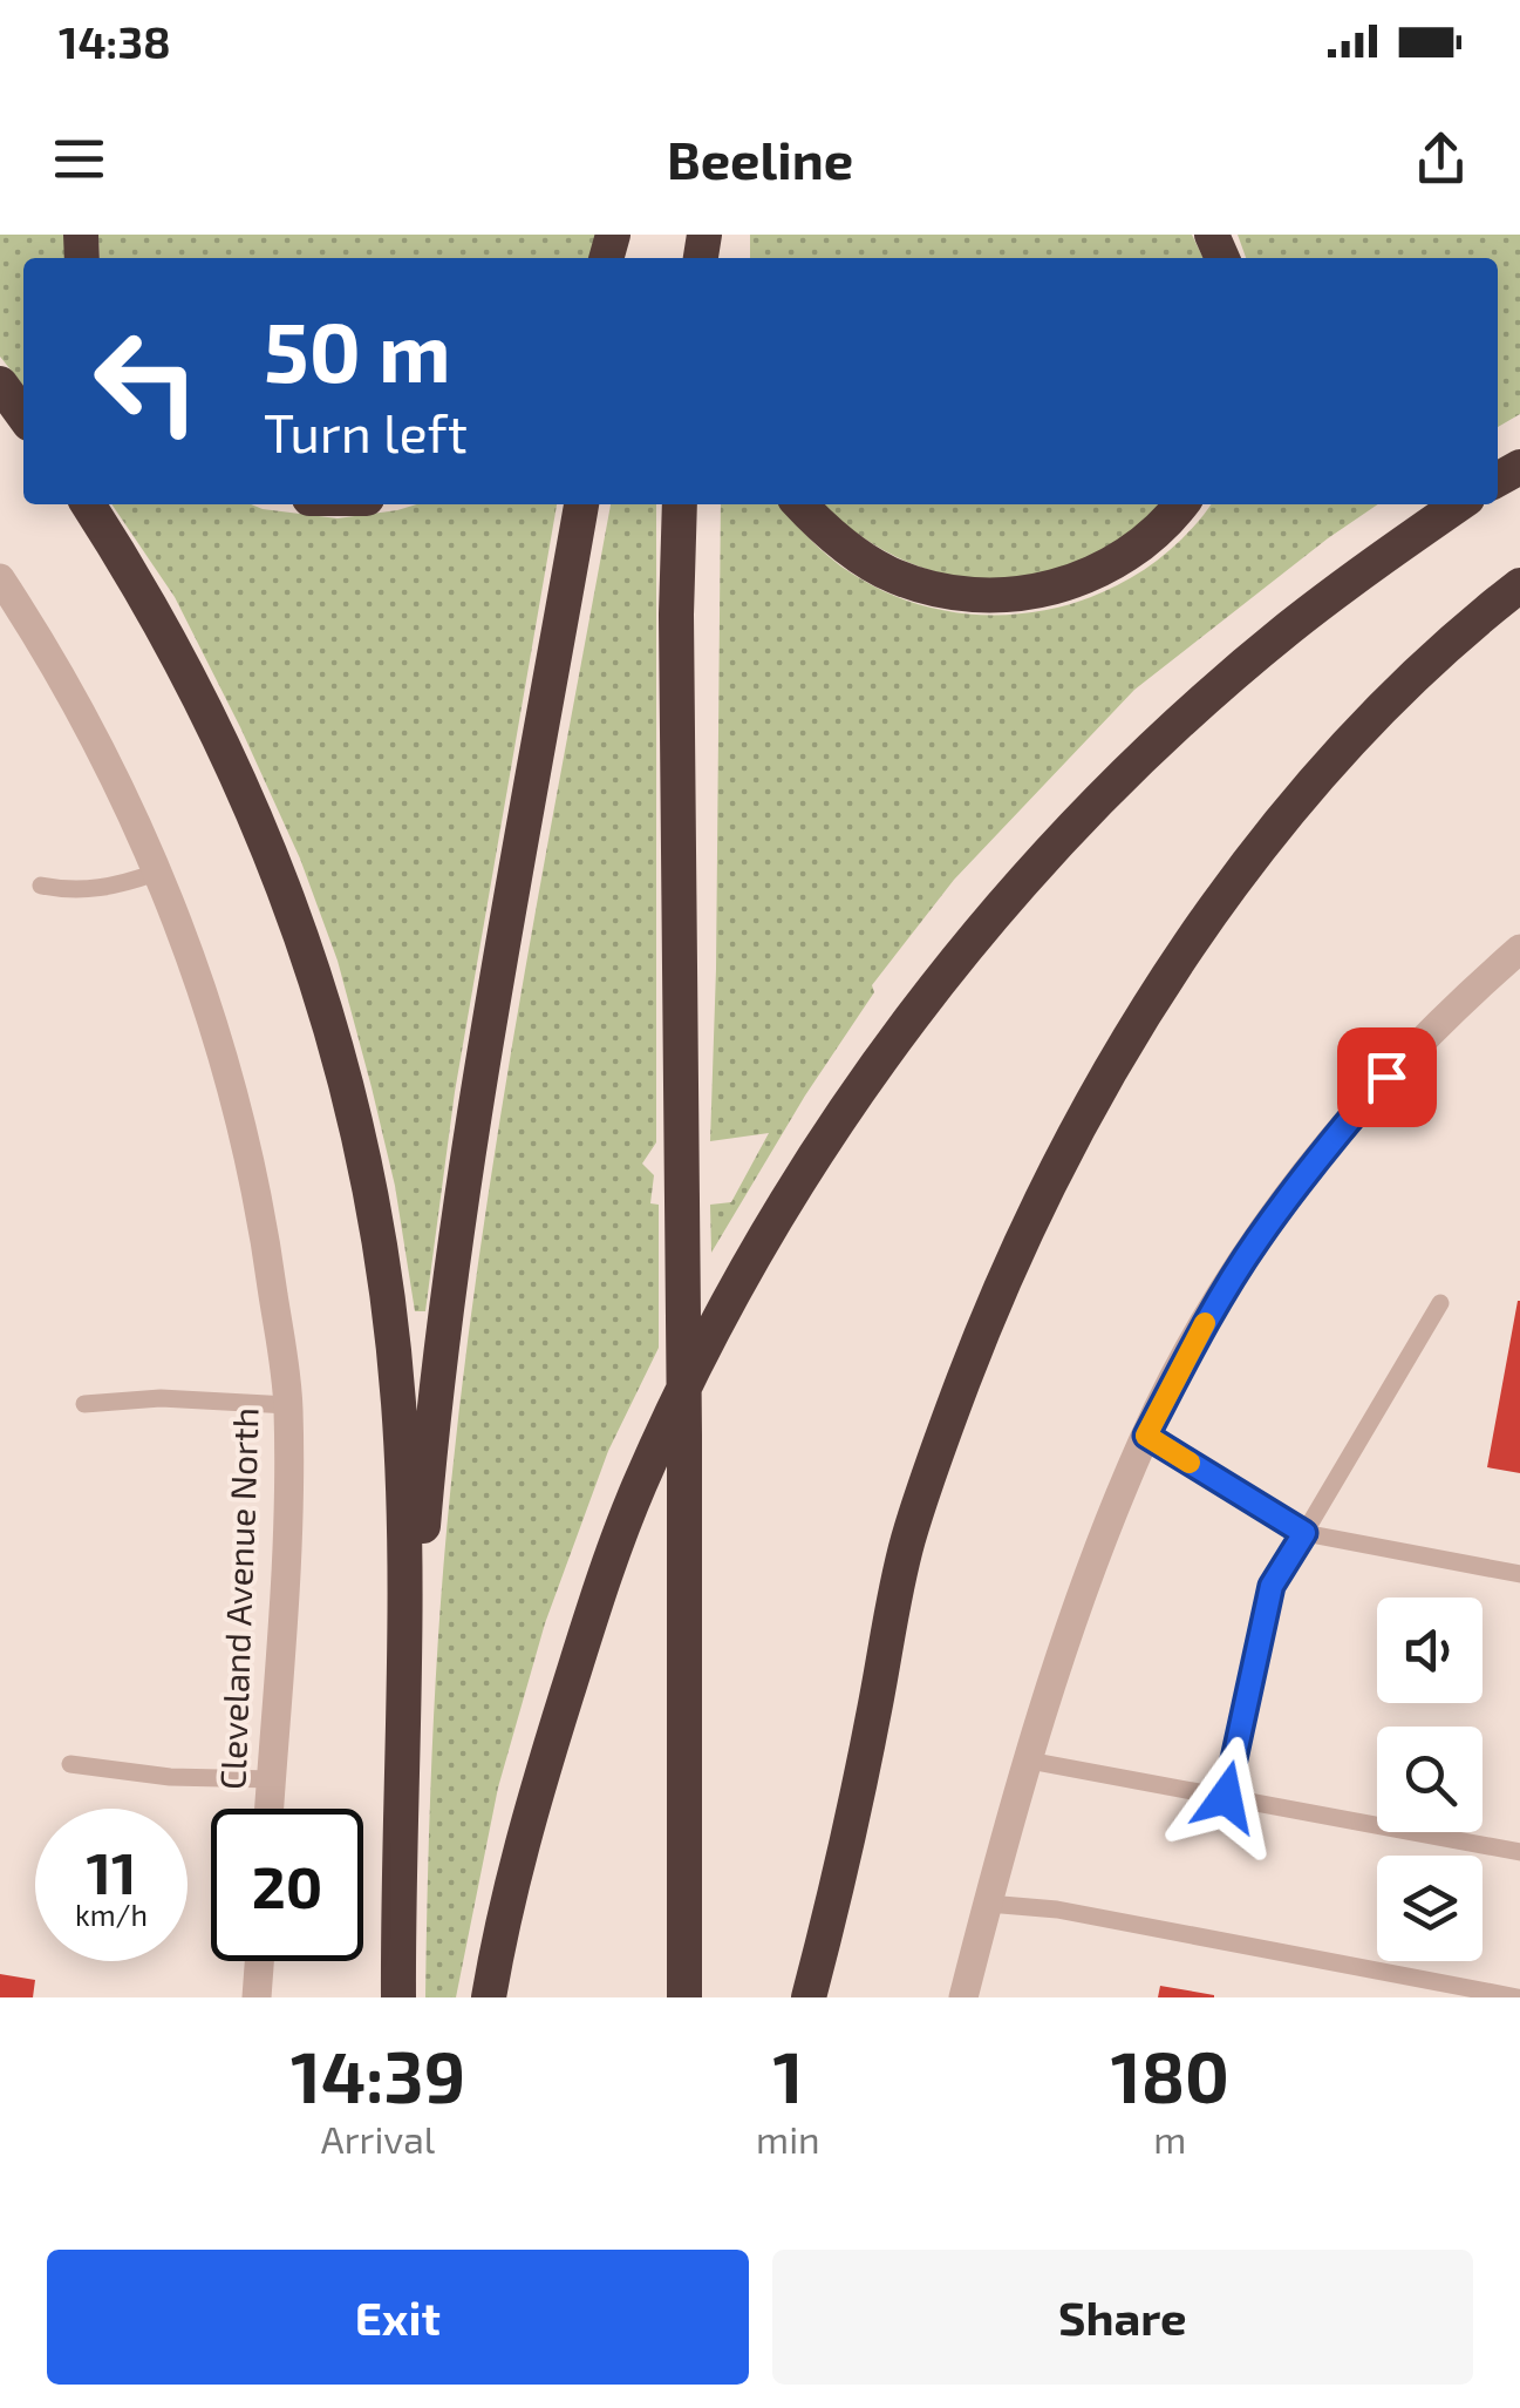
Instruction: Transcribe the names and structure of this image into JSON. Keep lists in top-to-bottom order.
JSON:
{
  "streets": {
    "street": ["Cleveland Avenue North"]
  },
  "page": {
    "status": "14:38",
    "header": "Beeline",
    "turn": ["50 m", "Turn left"],
    "speed": "11 km/h",
    "limit": "20",
    "eta": [
      "14:39",
      "Arrival",
      "1",
      "min",
      "180",
      "m"
    ],
    "buttons": ["Exit", "Share"]
  }
}
